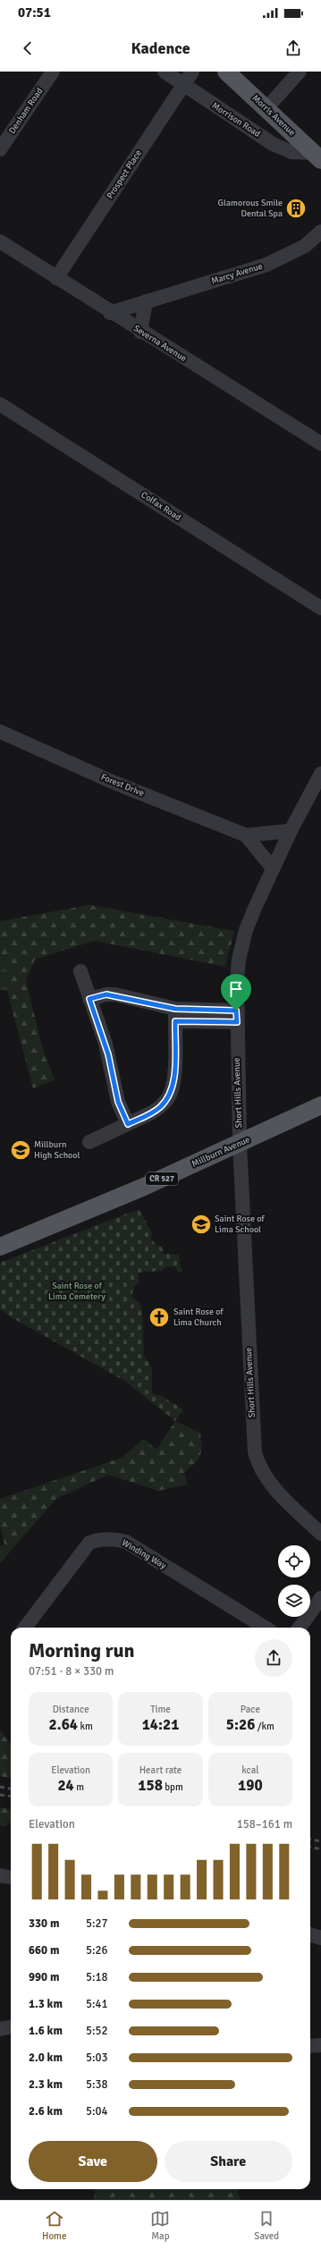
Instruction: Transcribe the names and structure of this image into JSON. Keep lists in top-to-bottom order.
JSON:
{
  "streets": {
    "main road": ["Morris Avenue", "Millburn Avenue", "CR 527"],
    "street": [
      "Denham Road",
      "Morrison Road",
      "Prospect Place",
      "Marcy Avenue",
      "Severna Avenue",
      "Colfax Road",
      "Forest Drive",
      "Short Hills Avenue",
      "Winding Way"
    ]
  },
  "crossings": [
    ["Morris Avenue", "Morrison Road"],
    ["Morrison Road", "Prospect Place"],
    ["Prospect Place", "Severna Avenue"],
    ["Marcy Avenue", "Severna Avenue"],
    ["Forest Drive", "Short Hills Avenue"],
    ["Short Hills Avenue", "Millburn Avenue"]
  ],
  "parks": ["Saint Rose of Lima Cemetery"],
  "places": {
    "building": ["Glamorous Smile Dental Spa"],
    "school or university": ["Millburn High School", "Saint Rose of Lima School"],
    "church": ["Saint Rose of Lima Church"]
  },
  "page": {
    "status": "07:51",
    "header": "Kadence",
    "heading": ["Morning run", "07:51 · 8 × 330 m"],
    "stats": [
      ["Distance", "2.64 km"],
      ["Time", "14:21"],
      ["Pace", "5:26 /km"],
      ["Elevation", "24 m"],
      ["Heart rate", "158 bpm"],
      ["kcal", "190"]
    ],
    "chart": ["Elevation", "158–161 m"],
    "list": [
      {
        "name": "330 m",
        "note": "5:27"
      },
      {
        "name": "660 m",
        "note": "5:26"
      },
      {
        "name": "990 m",
        "note": "5:18"
      },
      {
        "name": "1.3 km",
        "note": "5:41"
      },
      {
        "name": "1.6 km",
        "note": "5:52"
      },
      {
        "name": "2.0 km",
        "note": "5:03"
      },
      {
        "name": "2.3 km",
        "note": "5:38"
      },
      {
        "name": "2.6 km",
        "note": "5:04"
      }
    ],
    "buttons": ["Save", "Share"],
    "tabs": ["Home", "Map", "Saved"]
  }
}
